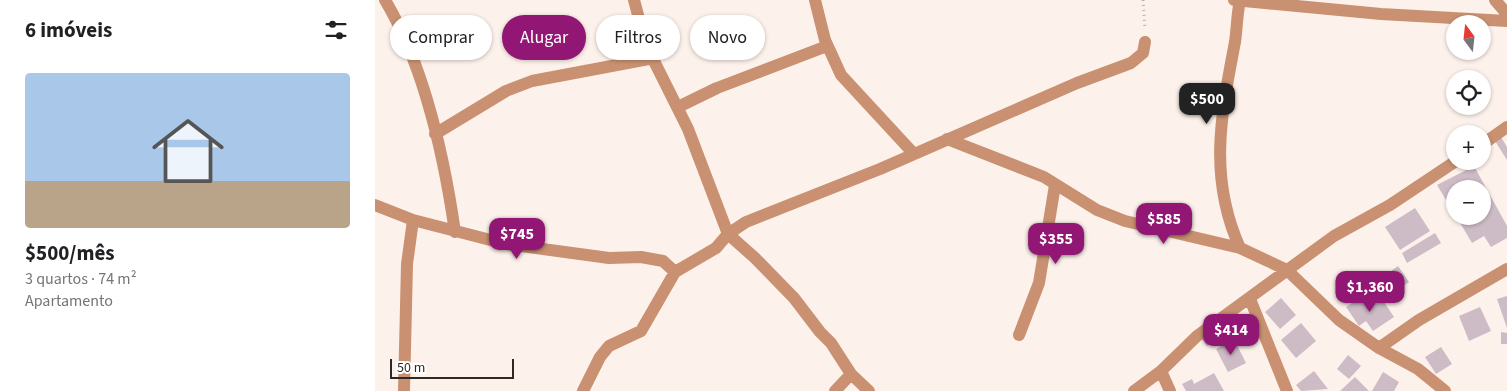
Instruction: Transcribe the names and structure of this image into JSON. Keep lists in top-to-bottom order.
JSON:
{
  "scale_bar": "50 m",
  "north": "top",
  "page": {
    "heading": "6 imóveis",
    "map_buttons": ["+", "−"],
    "chip": [
      "Comprar",
      "Alugar",
      "Filtros",
      "Novo"
    ],
    "list": [
      {
        "name": "$500/mês",
        "note": "3 quartos · 74 m² · Apartamento"
      }
    ],
    "price": [
      "$500",
      "$585",
      "$745",
      "$355",
      "$1,360",
      "$414"
    ],
    "scale": "50 m"
  }
}
